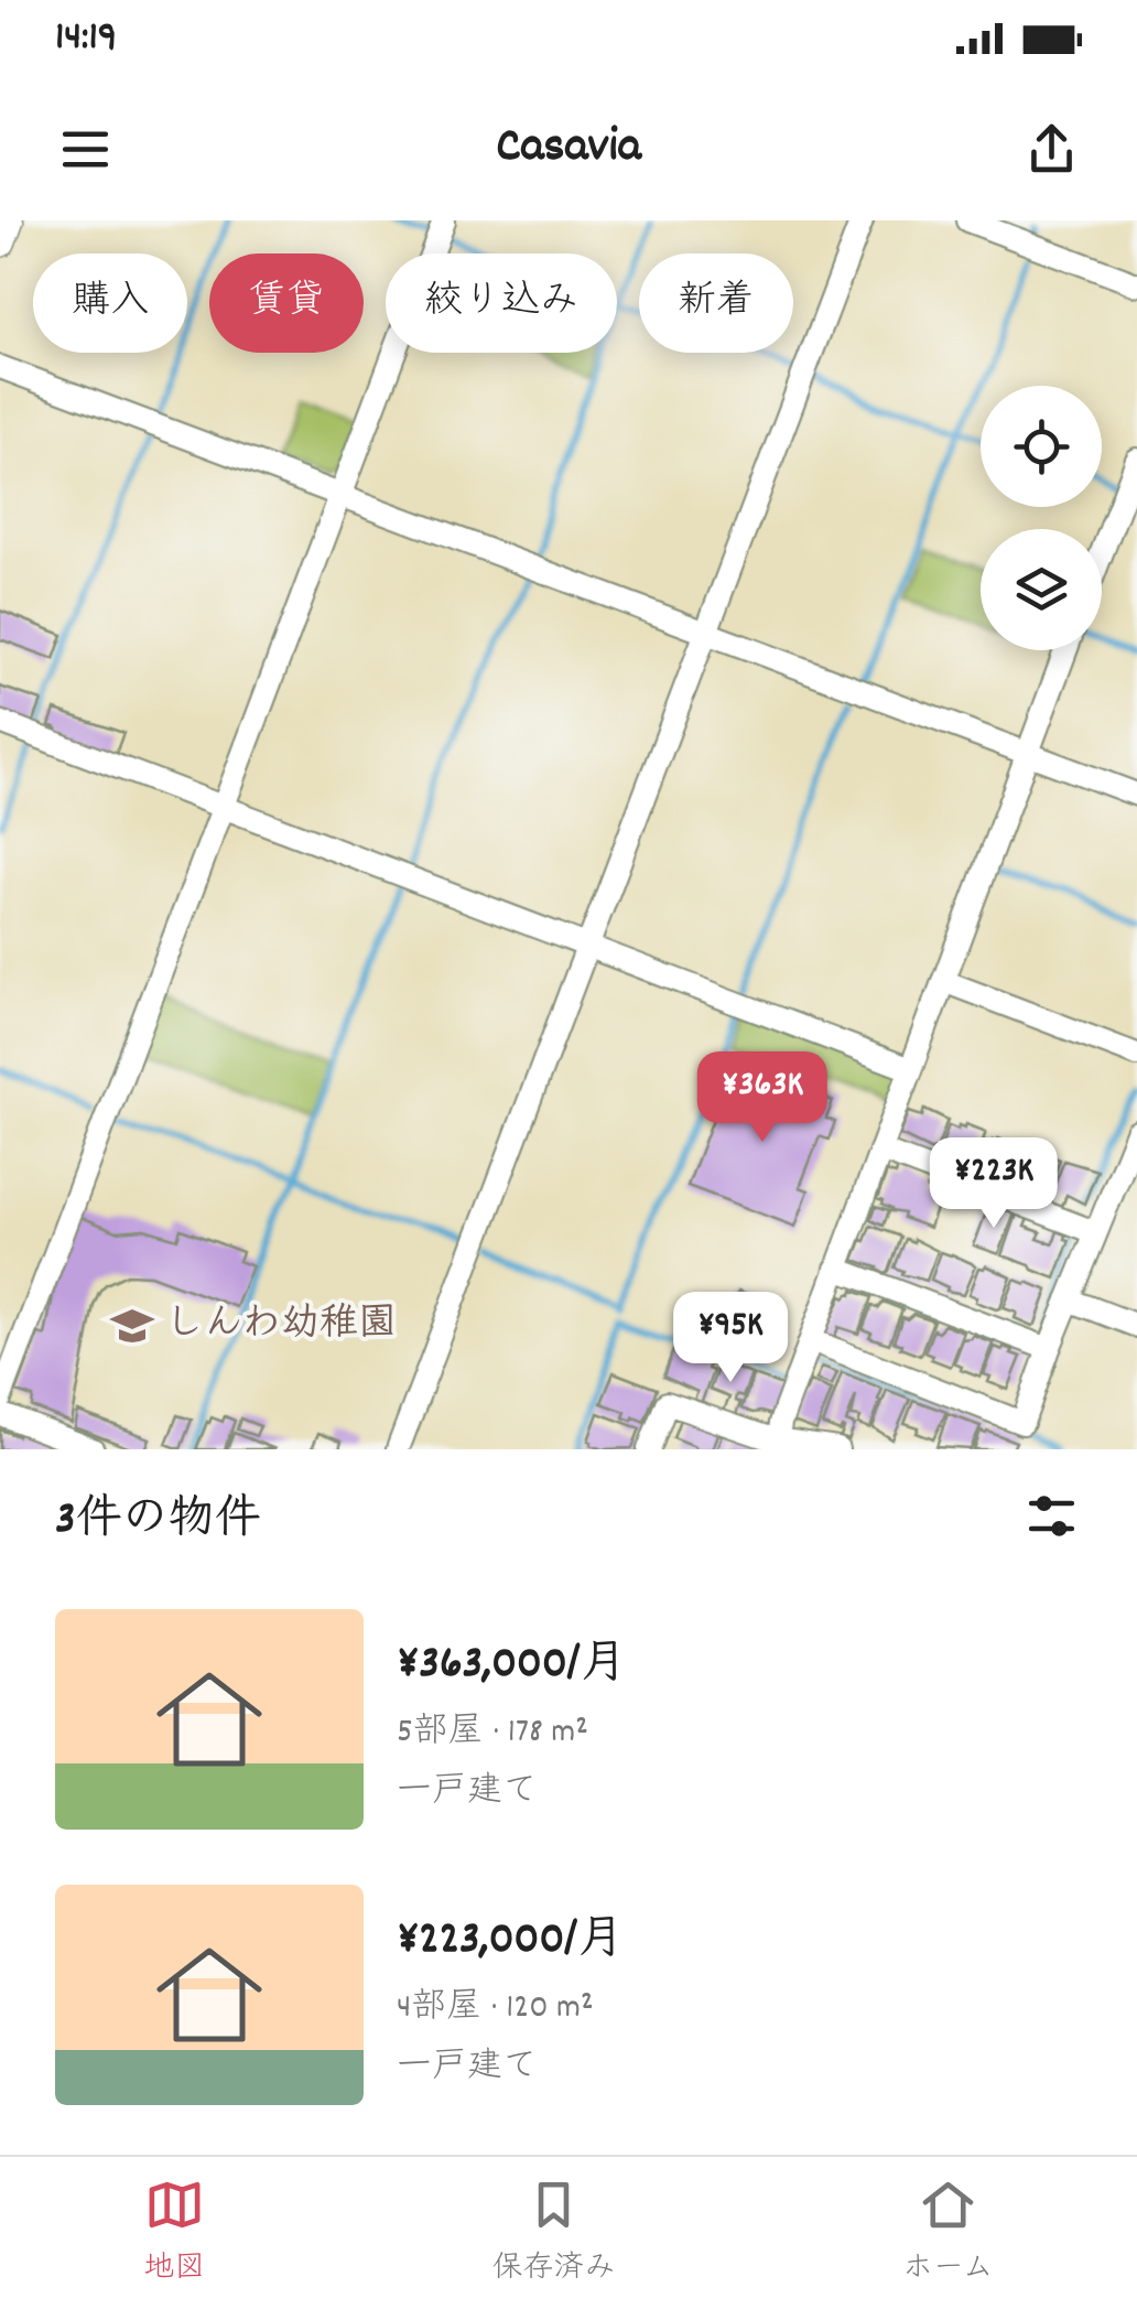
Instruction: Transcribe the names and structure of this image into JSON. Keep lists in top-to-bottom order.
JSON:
{
  "places": {
    "school or university": ["しんわ幼稚園"]
  },
  "page": {
    "status": "14:19",
    "header": "Casavia",
    "chip": [
      "購入",
      "賃貸",
      "絞り込み",
      "新着"
    ],
    "price": ["¥363K", "¥223K", "¥95K"],
    "heading": "3件の物件",
    "list": [
      {
        "name": "¥363,000/月",
        "note": "5部屋 · 178 m² · 一戸建て"
      },
      {
        "name": "¥223,000/月",
        "note": "4部屋 · 120 m² · 一戸建て"
      }
    ],
    "tabs": ["地図", "保存済み", "ホーム"]
  }
}
